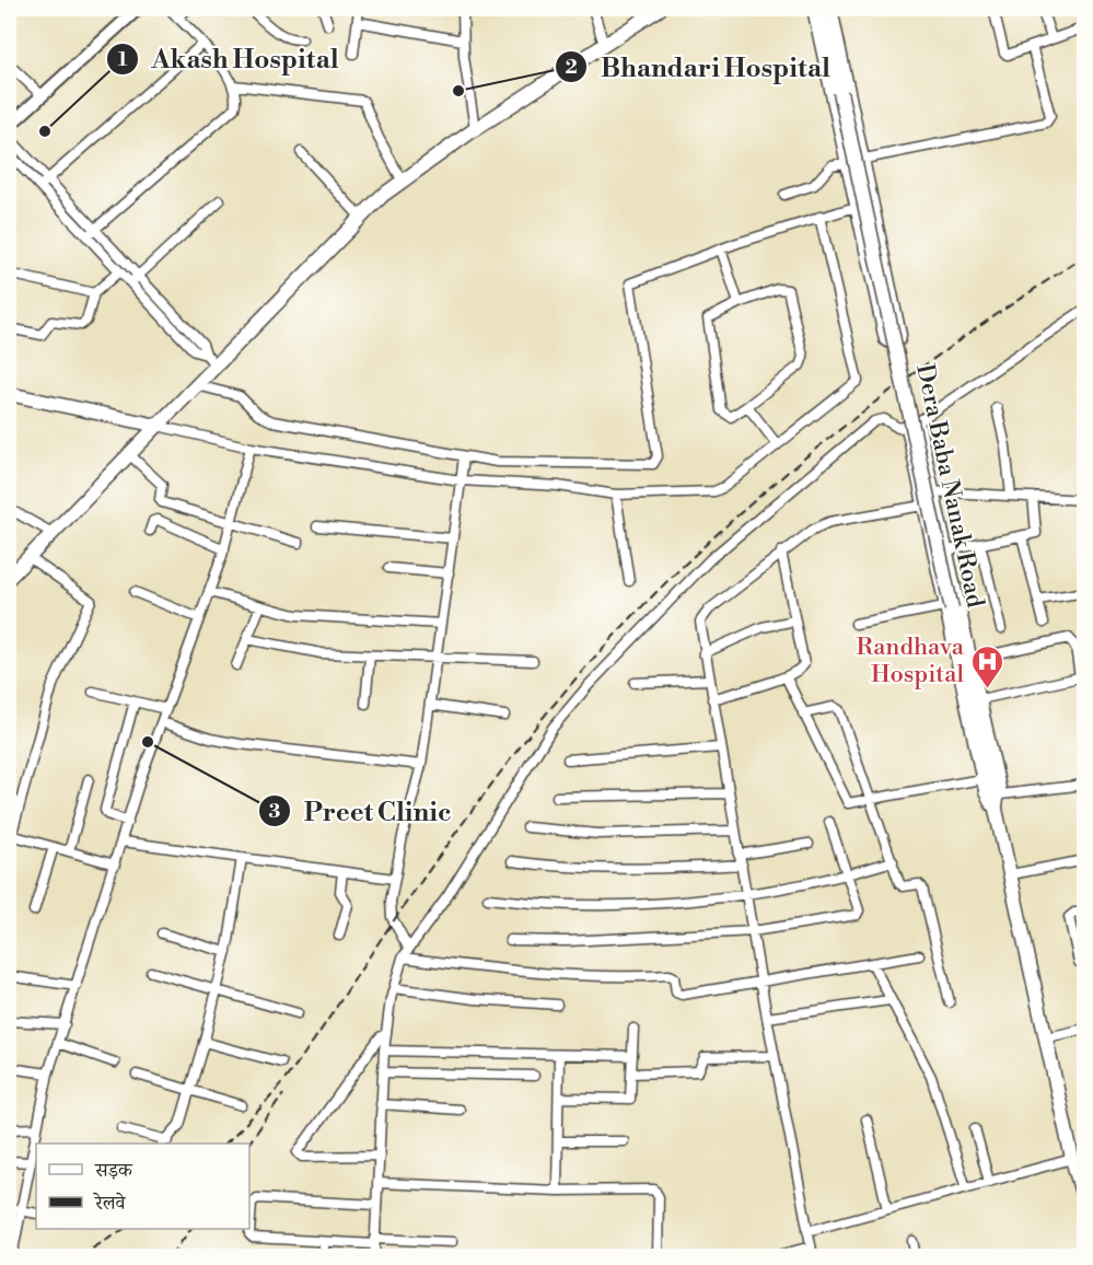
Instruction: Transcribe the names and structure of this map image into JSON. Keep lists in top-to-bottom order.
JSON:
{
  "streets": {
    "main road": ["Dera Baba Nanak Road"]
  },
  "places": {
    "other": ["Bhandari Hospital", "Akash Hospital", "Preet Clinic"],
    "hospital": ["Randhava Hospital"]
  },
  "legend": ["सड़क", "रेलवे"]
}
